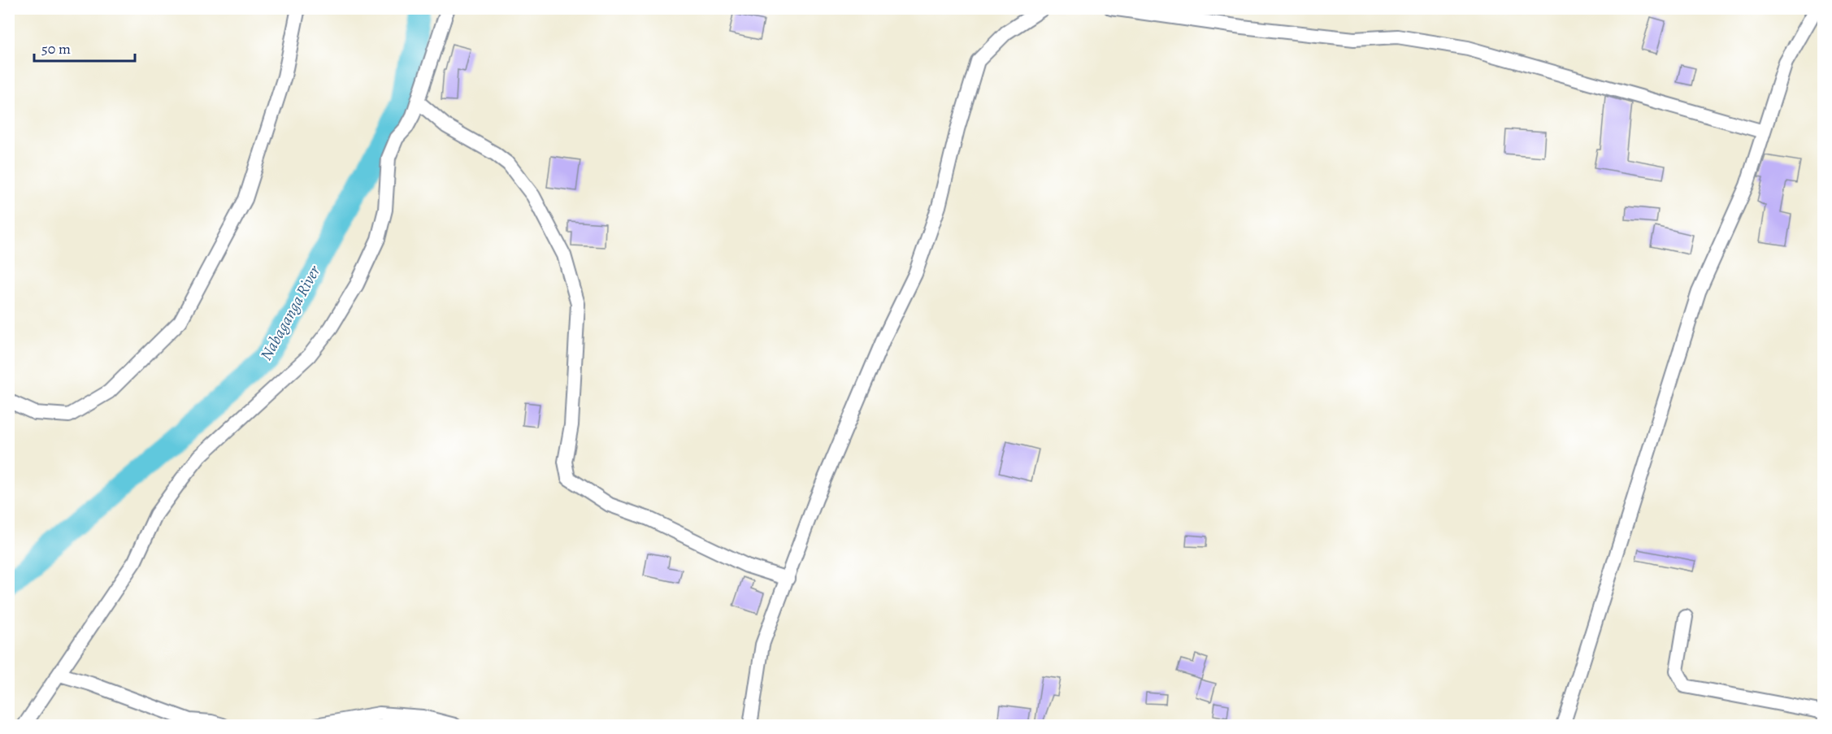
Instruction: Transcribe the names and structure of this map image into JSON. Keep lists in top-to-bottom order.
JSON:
{
  "water": ["Nabaganga River"],
  "scale_bar": "50 m"
}
